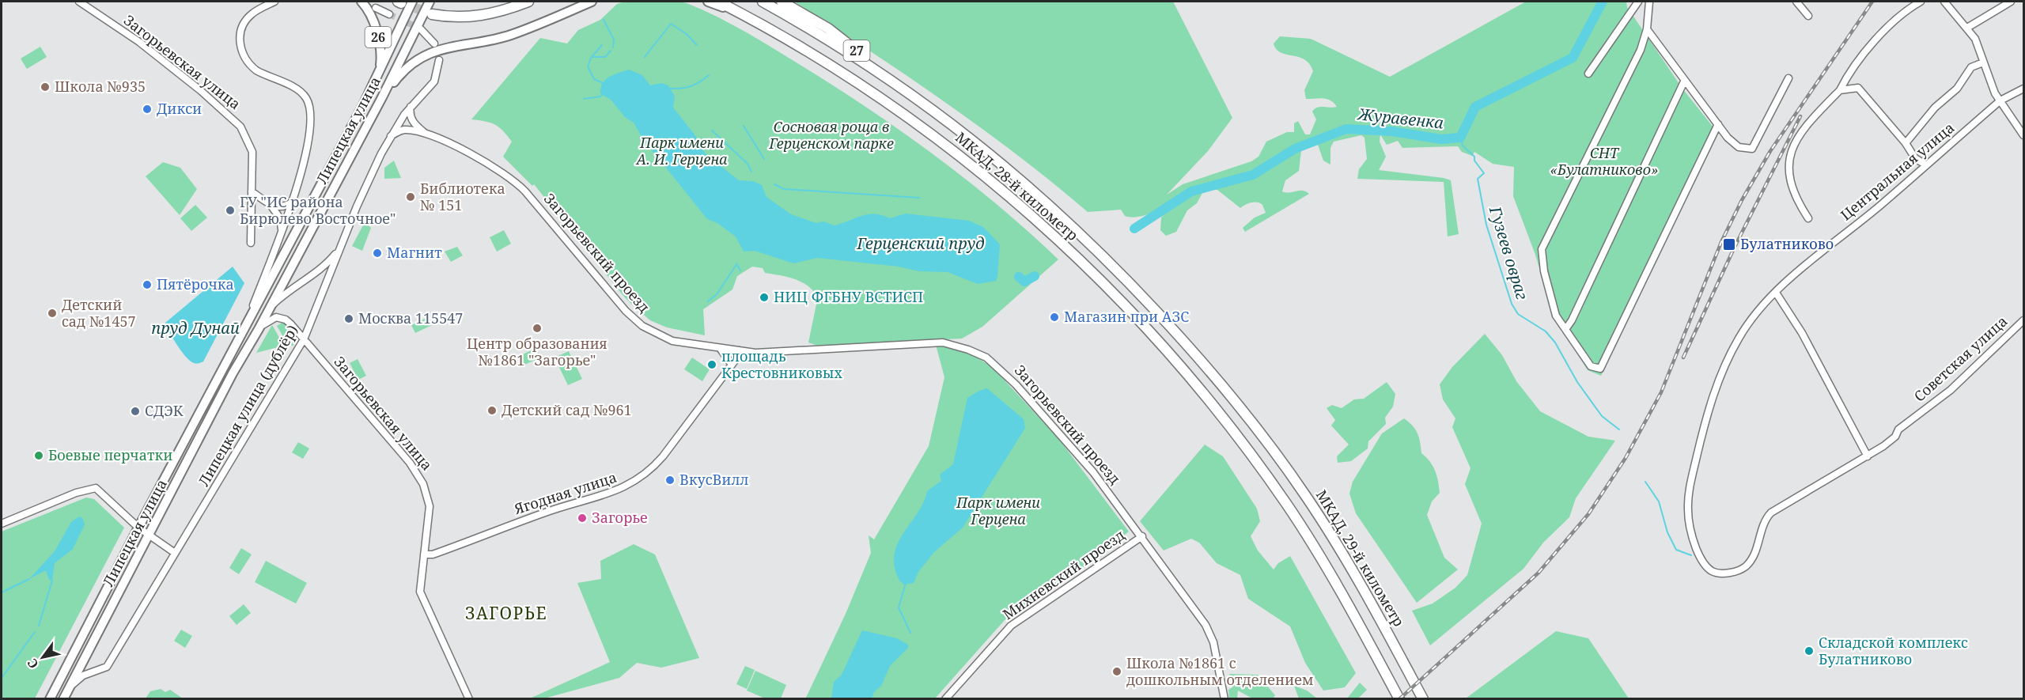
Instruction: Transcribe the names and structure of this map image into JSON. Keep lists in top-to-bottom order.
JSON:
{
  "streets": {
    "highway": ["27", "МКАД, 28-й километр", "МКАД, 29-й километр"],
    "main road": ["26", "Липецкая улица"],
    "street": [
      "Загорьевская улица",
      "Центральная улица",
      "Загорьевский проезд",
      "Советская улица",
      "Липецкая улица (дублёр)",
      "Ягодная улица",
      "Михневский проезд"
    ]
  },
  "crossings": [
    ["26", "Липецкая улица"],
    ["27", "МКАД, 28-й километр"],
    ["Загорьевская улица", "Липецкая улица"],
    ["Загорьевская улица", "Липецкая улица (дублёр)"],
    ["Загорьевская улица", "Ягодная улица"],
    ["Липецкая улица", "Липецкая улица (дублёр)"],
    ["Центральная улица", "Советская улица"],
    ["МКАД, 28-й километр", "МКАД, 29-й километр"],
    ["Загорьевский проезд", "Ягодная улица"],
    ["Загорьевский проезд", "Михневский проезд"]
  ],
  "districts": ["ЗАГОРЬЕ"],
  "water": [
    "Журавенка",
    "Герценский пруд",
    "Гузеев овраг",
    "пруд Дунай"
  ],
  "parks": [
    "Сосновая роща в Герценском парке",
    "Парк имени А. И. Герцена",
    "СНТ «Булатниково»",
    "Парк имени Герцена"
  ],
  "places": {
    "other": [
      "Школа №935",
      "Дикси",
      "Библиотека № 151",
      "ГУ \"ИС района Бирюлево Восточное\"",
      "Магнит",
      "Пятёрочка",
      "НИЦ ФГБНУ ВСТИСП",
      "Детский сад №1457",
      "Магазин при АЗС",
      "Москва 115547",
      "Центр образования №1861 \"Загорье\"",
      "площадь Крестовниковых",
      "Детский сад №961",
      "СДЭК",
      "Боевые перчатки",
      "ВкусВилл",
      "Загорье",
      "Складской комплекс Булатниково",
      "Школа №1861 с дошкольным отделением"
    ],
    "transit": ["Булатниково"]
  },
  "north": "bottom left"
}
